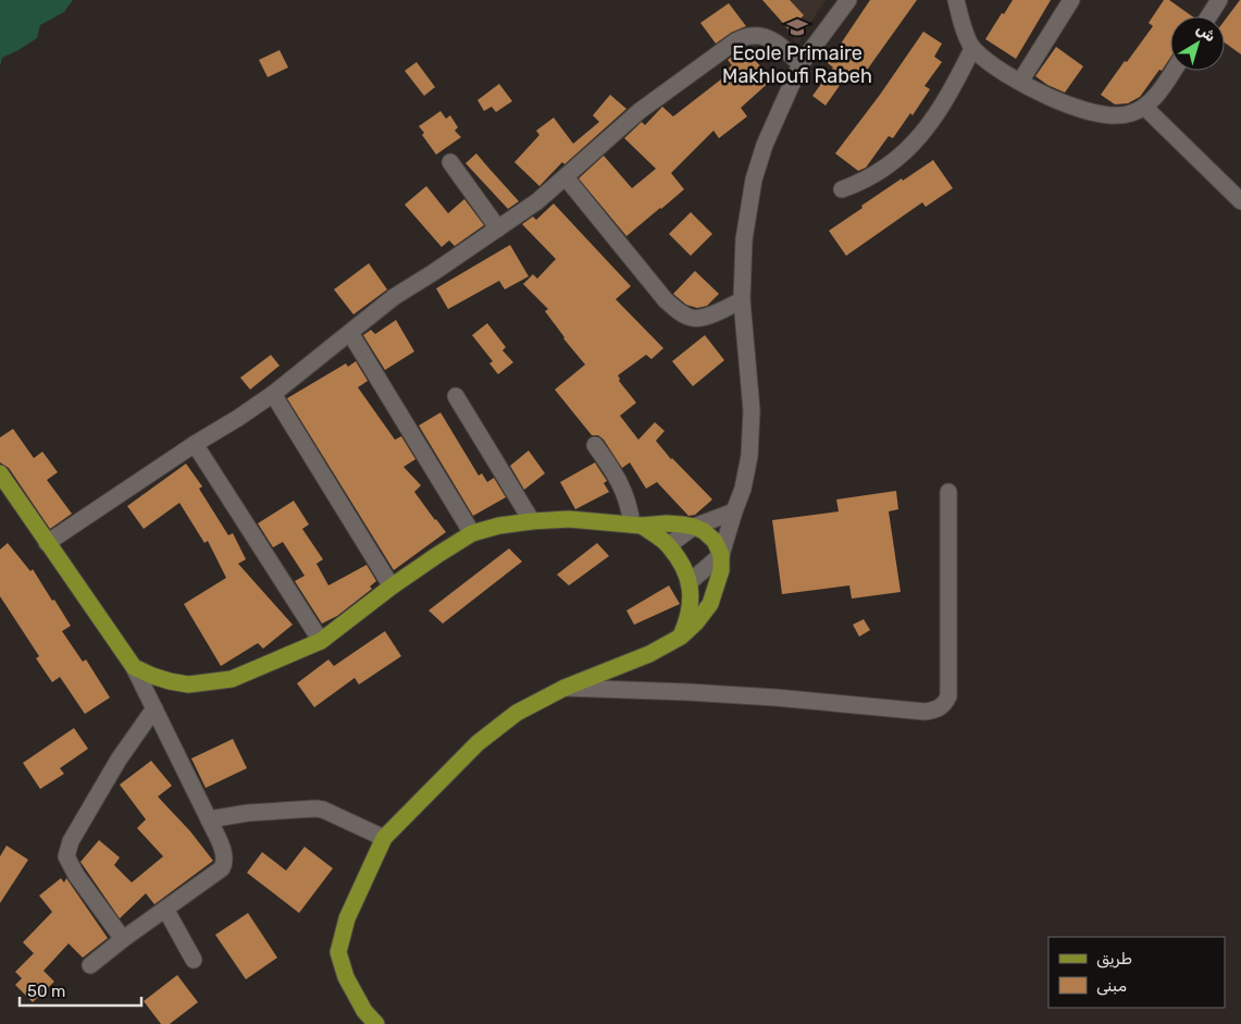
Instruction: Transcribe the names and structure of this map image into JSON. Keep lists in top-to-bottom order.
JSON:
{
  "places": {
    "school or university": ["Ecole Primaire Makhloufi Rabeh"]
  },
  "legend": ["طريق", "مبنى"],
  "scale_bar": "50 m",
  "north": "top right"
}
